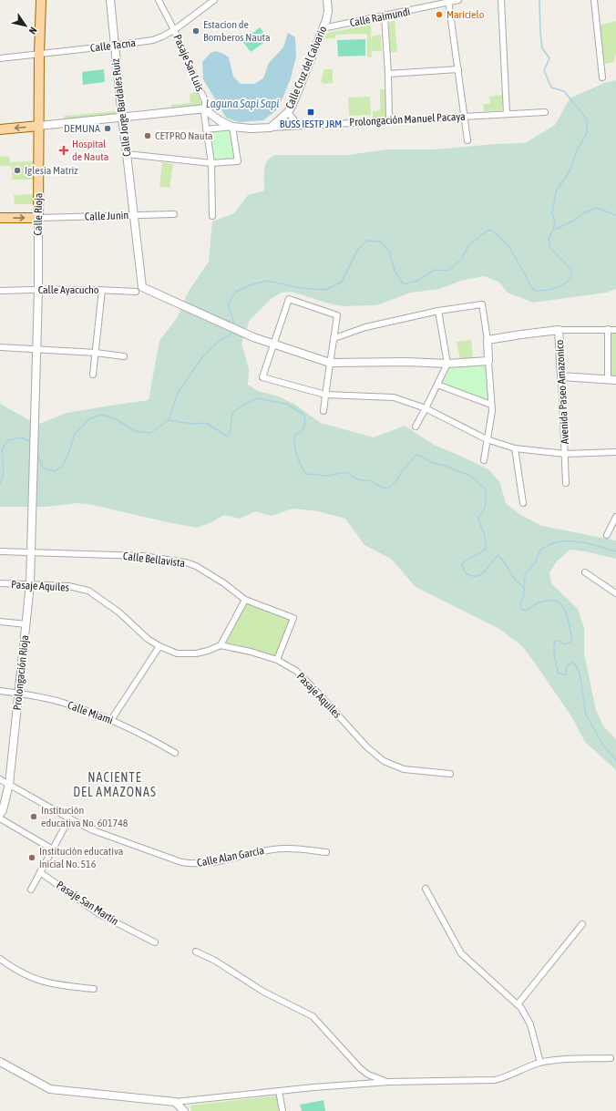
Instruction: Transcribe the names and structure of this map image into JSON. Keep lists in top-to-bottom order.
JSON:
{
  "streets": {
    "main road": ["Calle Rioja"],
    "street": [
      "Calle Raimundi",
      "Calle Tacna",
      "Pasaje San Luis",
      "Calle Cruz del Calvario",
      "Calle Jorge Bardales Ruiz",
      "Prolongación Manuel Pacaya",
      "Calle Junin",
      "Calle Ayacucho",
      "Avenida Paseo Amazonico",
      "Calle Bellavista",
      "Pasaje Aquiles",
      "Prolongación Rioja",
      "Calle Miami",
      "Calle Alan García",
      "Pasaje San Martín"
    ]
  },
  "crossings": [
    ["Calle Raimundi", "Calle Cruz del Calvario"],
    ["Calle Tacna", "Pasaje San Luis"],
    ["Calle Tacna", "Calle Jorge Bardales Ruiz"],
    ["Calle Tacna", "Calle Rioja"],
    ["Calle Cruz del Calvario", "Prolongación Manuel Pacaya"],
    ["Calle Jorge Bardales Ruiz", "Calle Junin"],
    ["Calle Rioja", "Calle Junin"],
    ["Calle Rioja", "Calle Ayacucho"],
    ["Calle Rioja", "Prolongación Rioja"],
    ["Calle Bellavista", "Pasaje Aquiles"],
    ["Calle Bellavista", "Prolongación Rioja"],
    ["Pasaje Aquiles", "Prolongación Rioja"],
    ["Prolongación Rioja", "Calle Miami"],
    ["Prolongación Rioja", "Calle Alan García"]
  ],
  "districts": ["NACIENTE DEL AMAZONAS"],
  "water": ["Laguna Sapi Sapi"],
  "places": {
    "other": [
      "Maricielo",
      "Estacion de Bomberos Nauta",
      "DEMUNA",
      "CETPRO Nauta",
      "Iglesia Matriz",
      "Institución educativa No. 601748",
      "Institución educativa inicial No. 516"
    ],
    "transit": ["BUSS IESTP JRM"],
    "health": ["Hospital de Nauta"]
  },
  "north": "bottom right"
}
